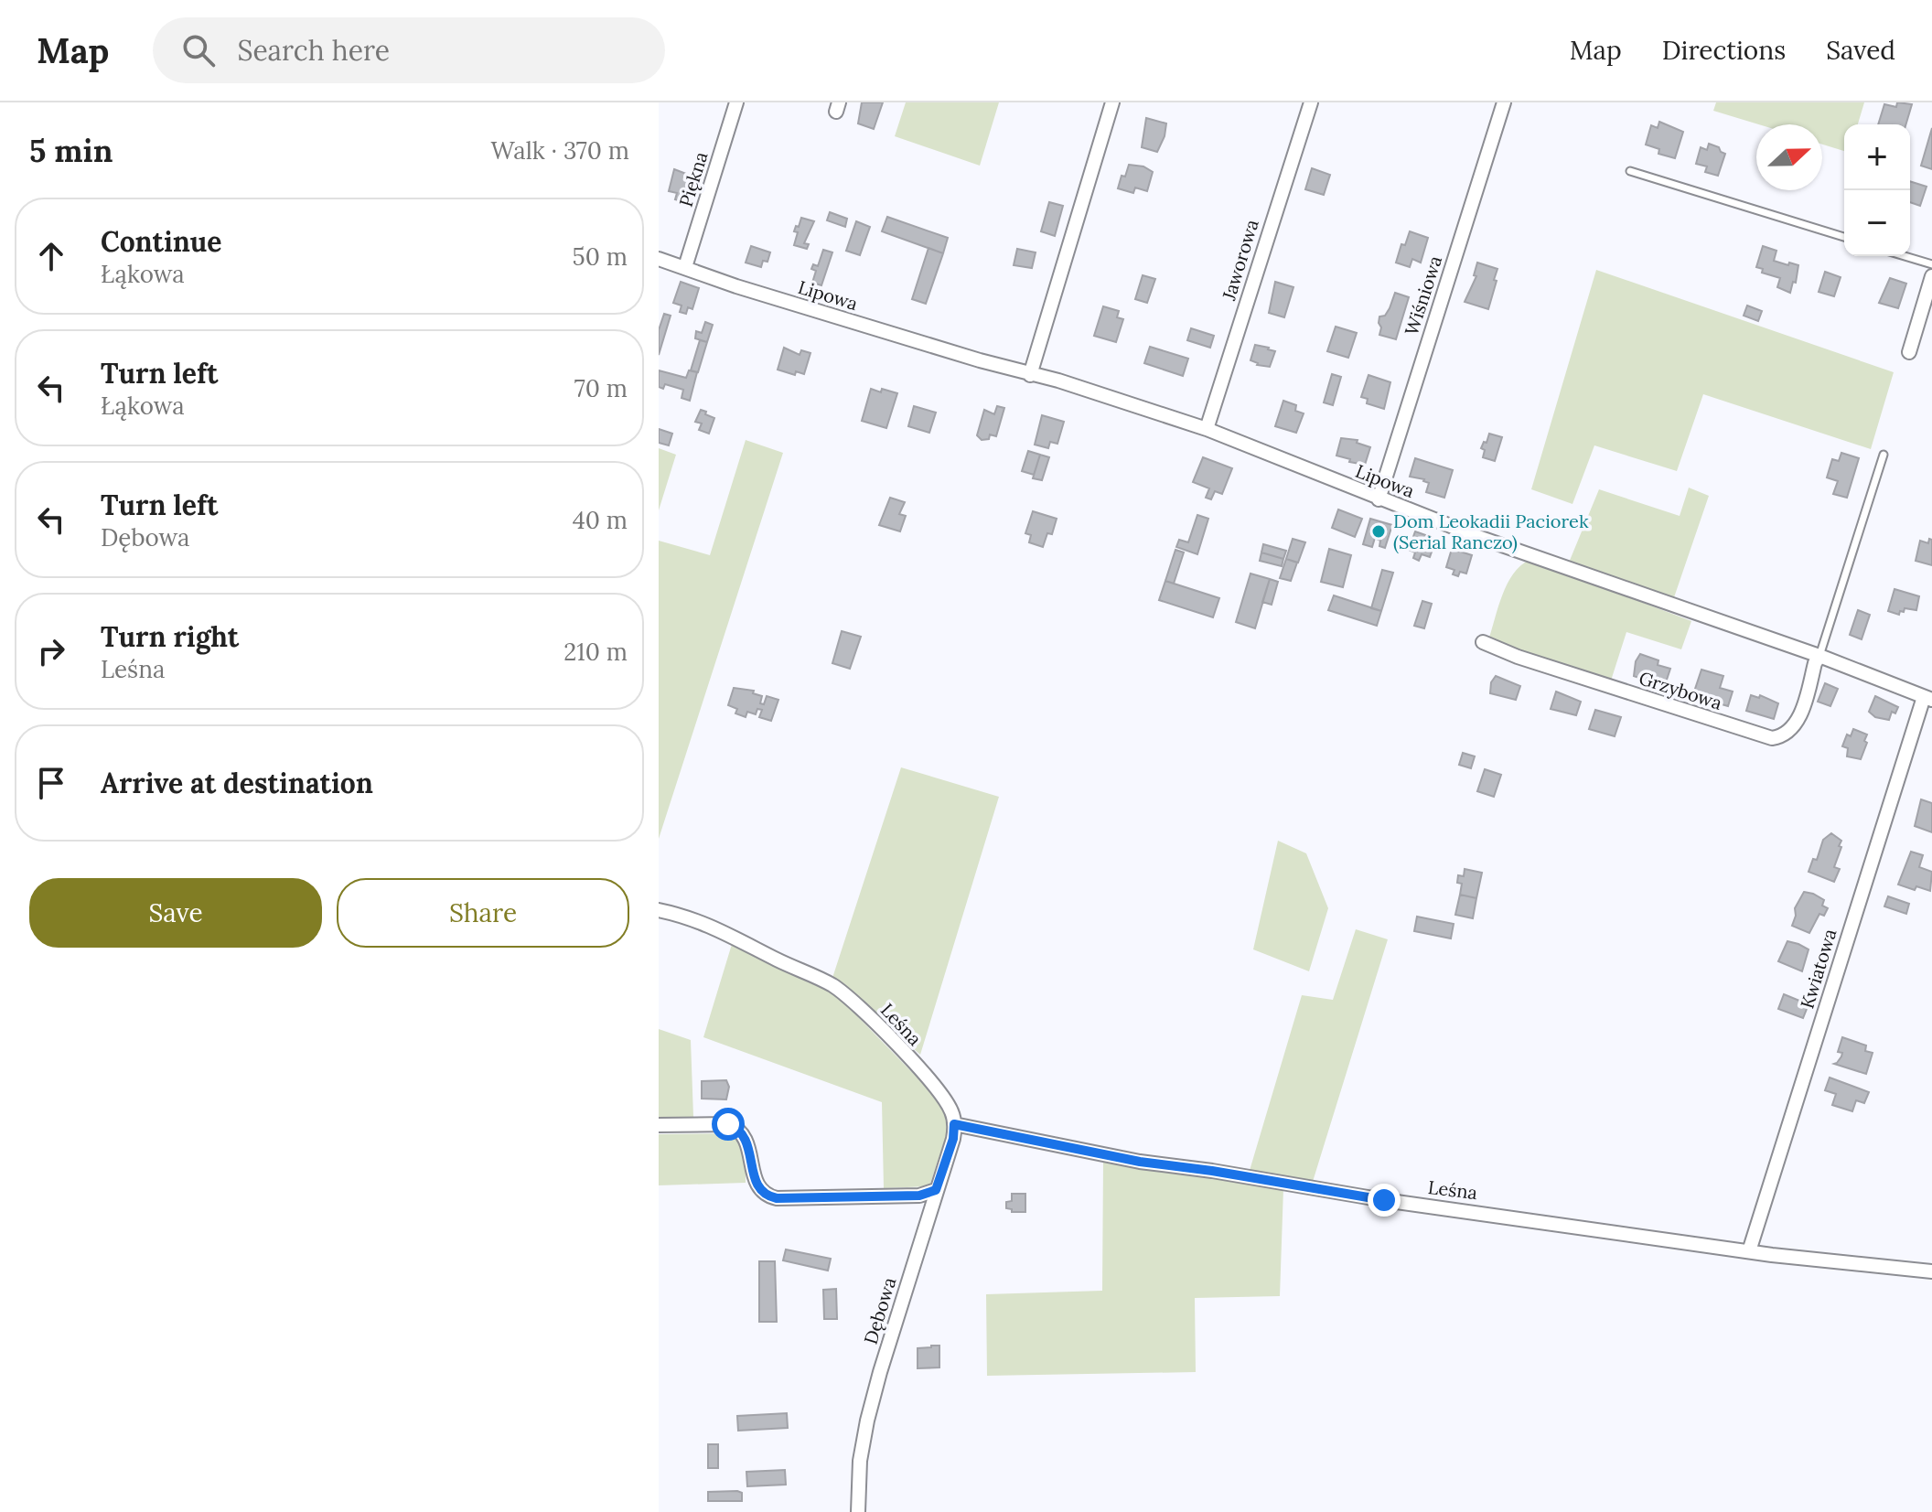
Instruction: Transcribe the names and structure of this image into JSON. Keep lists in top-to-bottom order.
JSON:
{
  "streets": {
    "street": [
      "Piękna",
      "Jaworowa",
      "Lipowa",
      "Wiśniowa",
      "Grzybowa",
      "Kwiatowa",
      "Leśna",
      "Dębowa"
    ]
  },
  "crossings": [
    ["Piękna", "Lipowa"],
    ["Jaworowa", "Lipowa"],
    ["Lipowa", "Wiśniowa"],
    ["Lipowa", "Grzybowa"],
    ["Lipowa", "Kwiatowa"],
    ["Kwiatowa", "Leśna"],
    ["Leśna", "Dębowa"]
  ],
  "places": ["Dom Leokadii Paciorek (Serial Ranczo)"],
  "north": "right",
  "page": {
    "header": "Map",
    "search": "Search here",
    "nav": ["Map", "Directions", "Saved"],
    "heading": ["5 min", "Walk · 370 m"],
    "map_buttons": ["+", "−"],
    "list": [
      ["Continue", "Łąkowa", "50 m"],
      ["Turn left", "Łąkowa", "70 m"],
      ["Turn left", "Dębowa", "40 m"],
      ["Turn right", "Leśna", "210 m"],
      "Arrive at destination"
    ],
    "buttons": ["Save", "Share"]
  }
}
